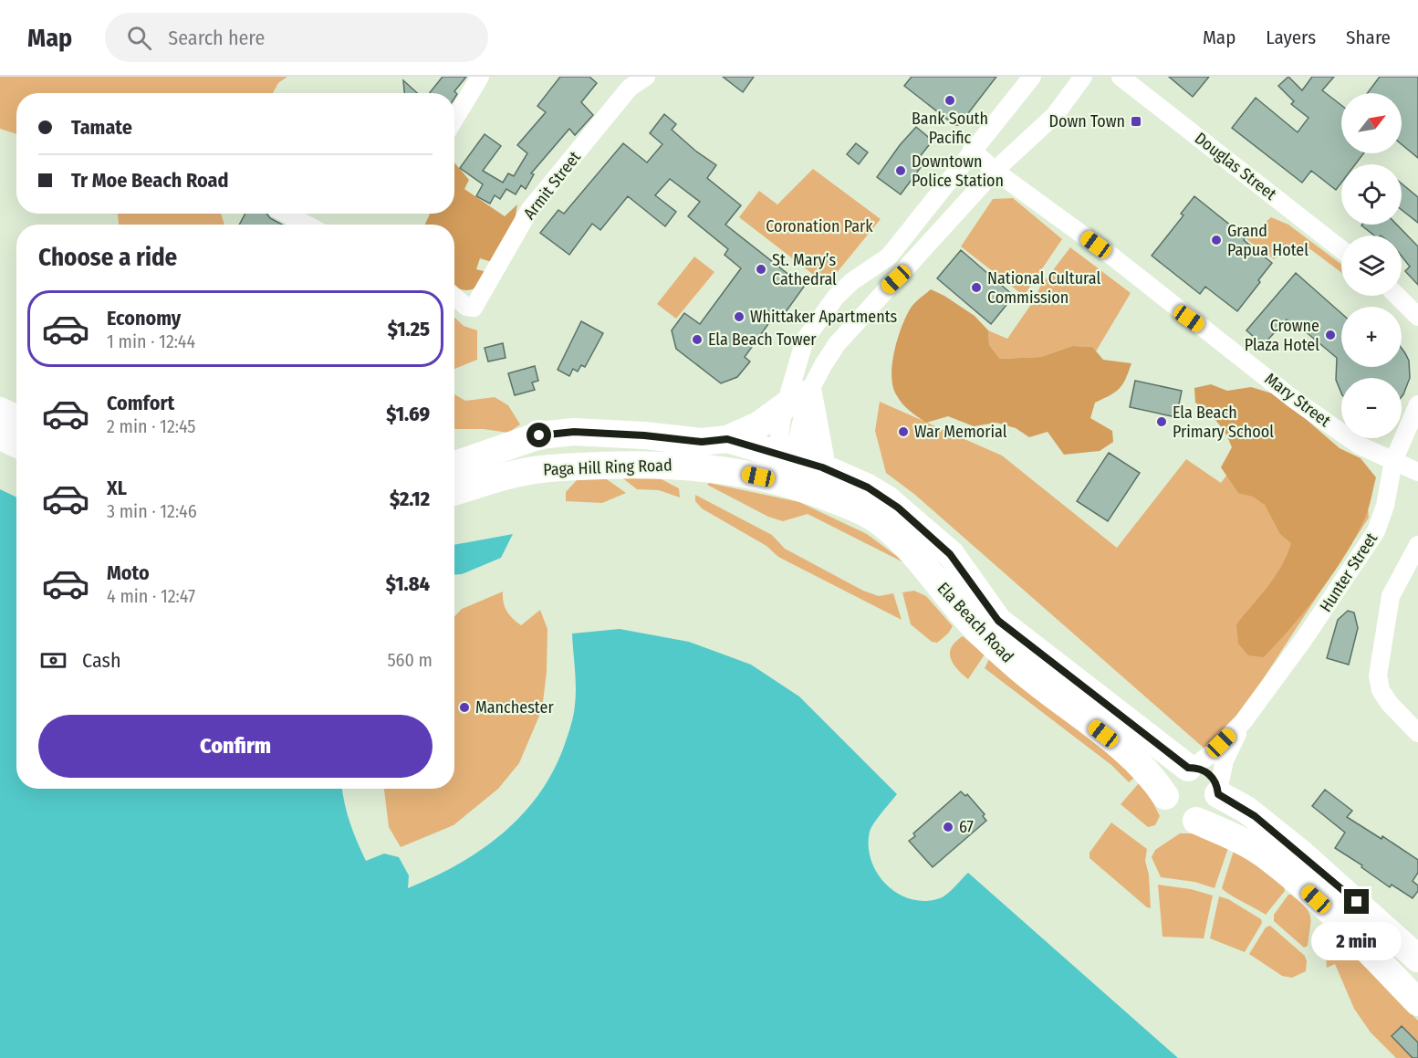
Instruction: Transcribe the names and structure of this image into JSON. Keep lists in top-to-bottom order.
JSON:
{
  "streets": {
    "highway": ["Paga Hill Ring Road", "Ela Beach Road"],
    "street": [
      "Douglas Street",
      "Armit Street",
      "Mary Street",
      "Hunter Street"
    ]
  },
  "crossings": [
    ["Mary Street", "Hunter Street"],
    ["Paga Hill Ring Road", "Ela Beach Road"],
    ["Hunter Street", "Ela Beach Road"]
  ],
  "parks": ["Coronation Park"],
  "places": {
    "other": [
      "Bank South Pacific",
      "Downtown Police Station",
      "Grand Papua Hotel",
      "St. Mary’s Cathedral",
      "National Cultural Commission",
      "Whittaker Apartments",
      "Crowne Plaza Hotel",
      "Ela Beach Tower",
      "Ela Beach Primary School",
      "War Memorial",
      "Manchester",
      "67"
    ],
    "transit": ["Down Town"]
  },
  "north": "top right",
  "page": {
    "header": "Map",
    "search": "Search here",
    "nav": ["Map", "Layers", "Share"],
    "map_buttons": ["+", "−"],
    "banner": ["Tamate", "Tr Moe Beach Road"],
    "heading": "Choose a ride",
    "list": [
      {
        "name": "Economy",
        "note": "1 min · 12:44",
        "value": "$1.25"
      },
      {
        "name": "Comfort",
        "note": "2 min · 12:45",
        "value": "$1.69"
      },
      {
        "name": "XL",
        "note": "3 min · 12:46",
        "value": "$2.12"
      },
      {
        "name": "Moto",
        "note": "4 min · 12:47",
        "value": "$1.84"
      }
    ],
    "pay": ["Cash", "560 m"],
    "buttons": "Confirm",
    "bubble": "2 min"
  }
}
